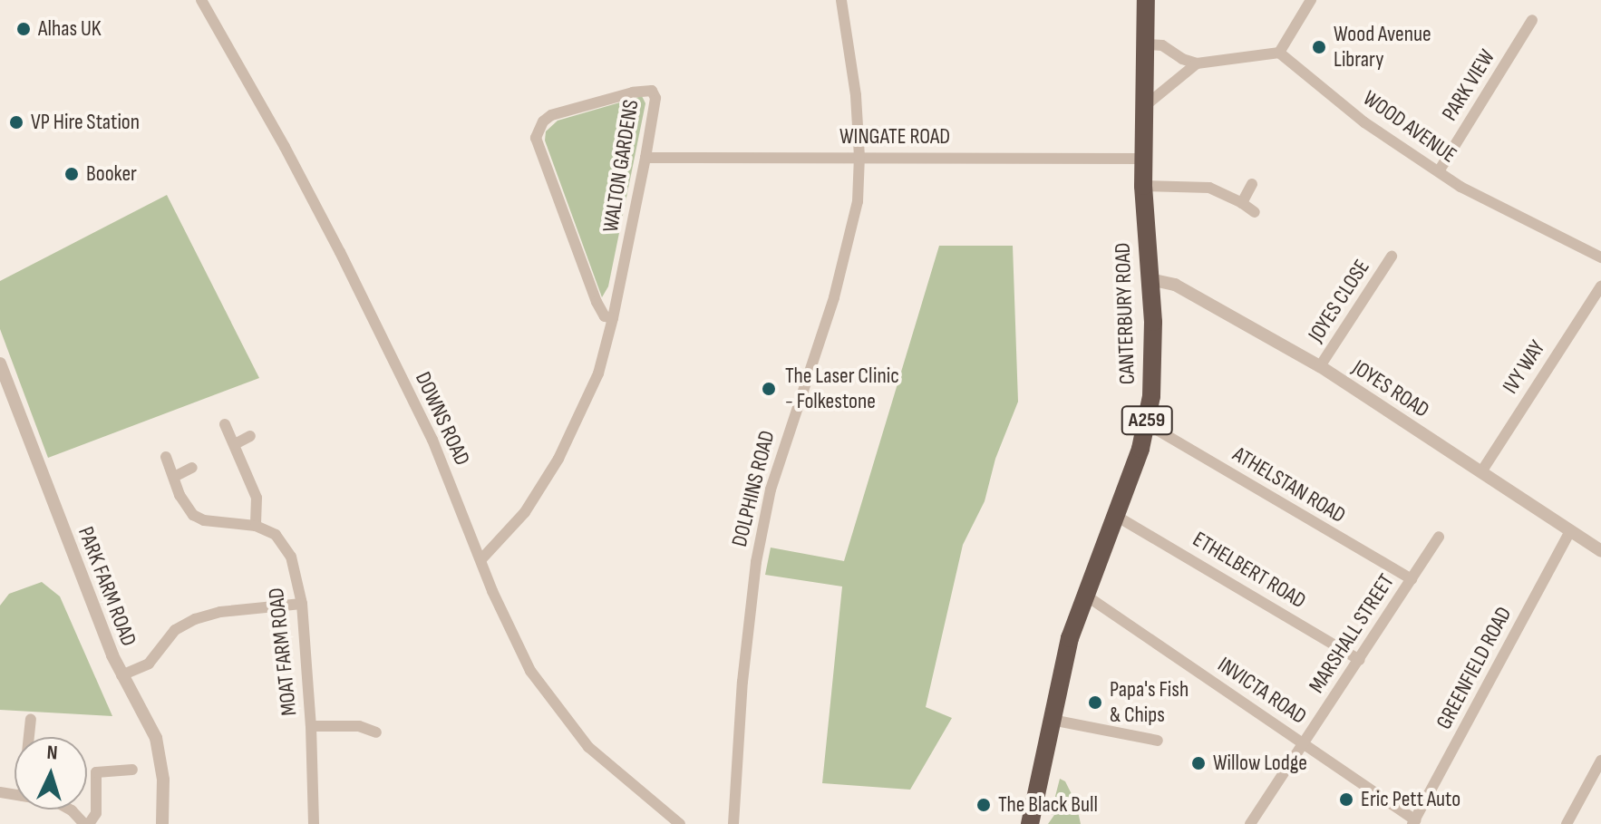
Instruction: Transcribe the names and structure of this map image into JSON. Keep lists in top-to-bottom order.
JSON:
{
  "streets": {
    "highway": ["CANTERBURY ROAD", "A259"],
    "street": [
      "PARK VIEW",
      "WOOD AVENUE",
      "WINGATE ROAD",
      "WALTON GARDENS",
      "JOYES CLOSE",
      "IVY WAY",
      "JOYES ROAD",
      "DOWNS ROAD",
      "ATHELSTAN ROAD",
      "DOLPHINS ROAD",
      "ETHELBERT ROAD",
      "PARK FARM ROAD",
      "MARSHALL STREET",
      "MOAT FARM ROAD",
      "GREENFIELD ROAD",
      "INVICTA ROAD"
    ]
  },
  "crossings": [
    ["PARK VIEW", "WOOD AVENUE"],
    ["WINGATE ROAD", "WALTON GARDENS"],
    ["WINGATE ROAD", "CANTERBURY ROAD"],
    ["WINGATE ROAD", "DOLPHINS ROAD"],
    ["WALTON GARDENS", "DOWNS ROAD"],
    ["JOYES CLOSE", "JOYES ROAD"],
    ["CANTERBURY ROAD", "JOYES ROAD"],
    ["CANTERBURY ROAD", "ATHELSTAN ROAD"],
    ["CANTERBURY ROAD", "ETHELBERT ROAD"],
    ["CANTERBURY ROAD", "INVICTA ROAD"],
    ["IVY WAY", "JOYES ROAD"],
    ["JOYES ROAD", "GREENFIELD ROAD"],
    ["ATHELSTAN ROAD", "MARSHALL STREET"],
    ["ETHELBERT ROAD", "MARSHALL STREET"],
    ["MARSHALL STREET", "INVICTA ROAD"],
    ["GREENFIELD ROAD", "INVICTA ROAD"]
  ],
  "places": [
    "Alhas UK",
    "Wood Avenue Library",
    "VP Hire Station",
    "Booker",
    "The Laser Clinic - Folkestone",
    "Papa's Fish & Chips",
    "Willow Lodge",
    "Eric Pett Auto",
    "The Black Bull"
  ],
  "north": "top"
}
